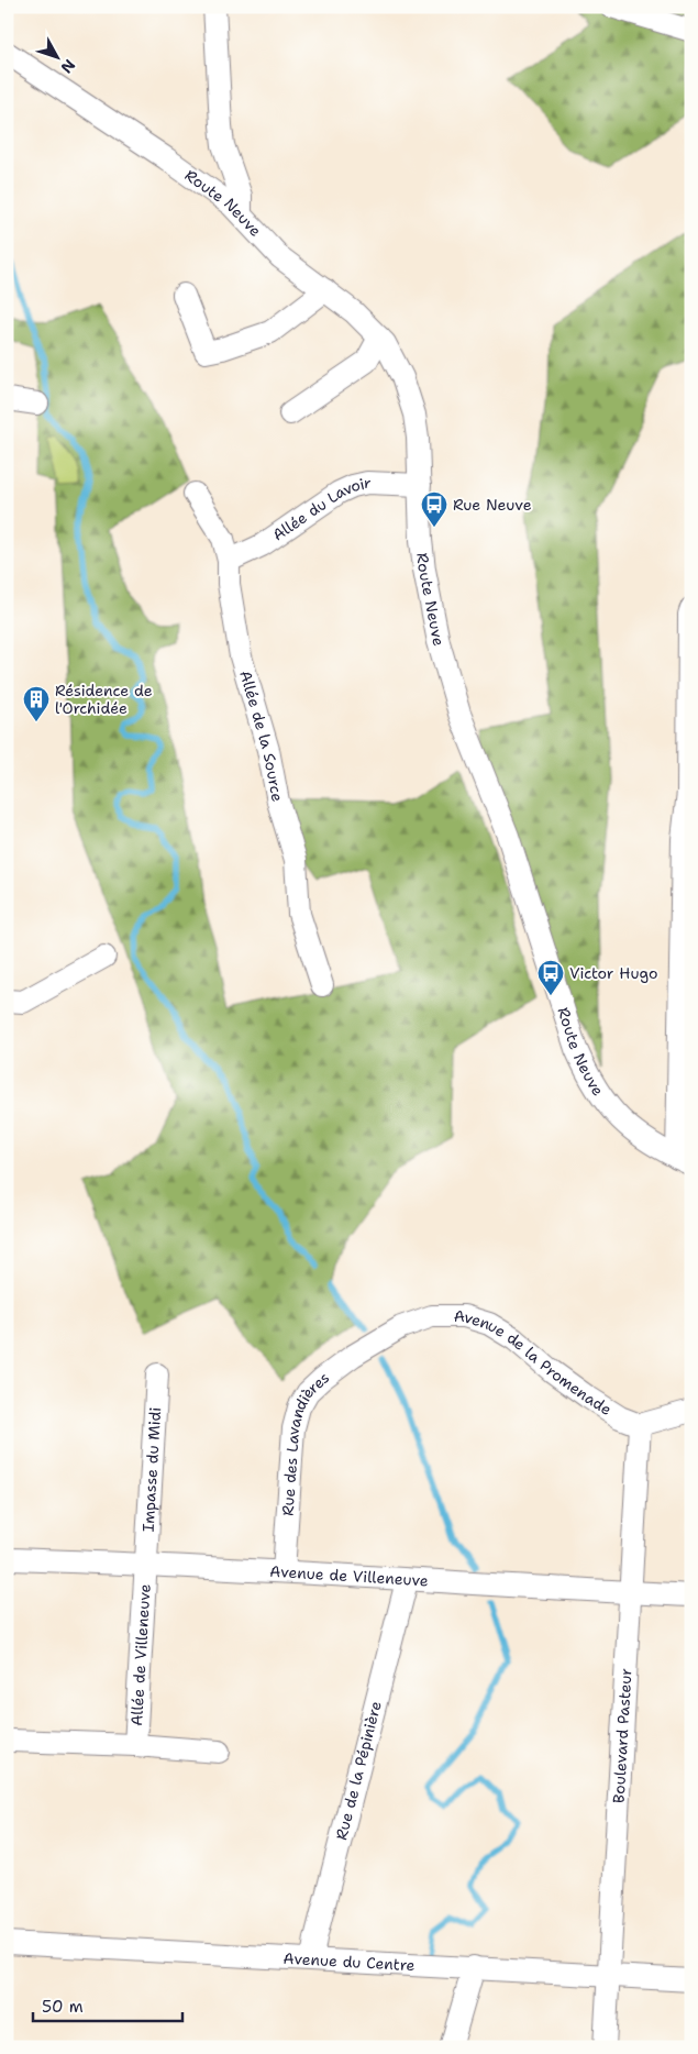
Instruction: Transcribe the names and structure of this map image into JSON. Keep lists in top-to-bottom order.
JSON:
{
  "streets": {
    "street": [
      "Route Neuve",
      "Allée du Lavoir",
      "Allée de la Source",
      "Avenue de la Promenade",
      "Rue des Lavandières",
      "Impasse du Midi",
      "Avenue de Villeneuve",
      "Allée de Villeneuve",
      "Boulevard Pasteur",
      "Rue de la Pépinière",
      "Avenue du Centre"
    ]
  },
  "crossings": [
    ["Route Neuve", "Allée du Lavoir"],
    ["Allée du Lavoir", "Allée de la Source"],
    ["Avenue de la Promenade", "Rue des Lavandières"],
    ["Avenue de la Promenade", "Boulevard Pasteur"],
    ["Rue des Lavandières", "Avenue de Villeneuve"],
    ["Impasse du Midi", "Avenue de Villeneuve"],
    ["Impasse du Midi", "Allée de Villeneuve"],
    ["Avenue de Villeneuve", "Allée de Villeneuve"],
    ["Avenue de Villeneuve", "Boulevard Pasteur"],
    ["Avenue de Villeneuve", "Rue de la Pépinière"],
    ["Boulevard Pasteur", "Avenue du Centre"],
    ["Rue de la Pépinière", "Avenue du Centre"]
  ],
  "places": {
    "bus stop": ["Rue Neuve", "Victor Hugo"],
    "building": ["Résidence de l'Orchidée"]
  },
  "scale_bar": "50 m",
  "north": "bottom right"
}
